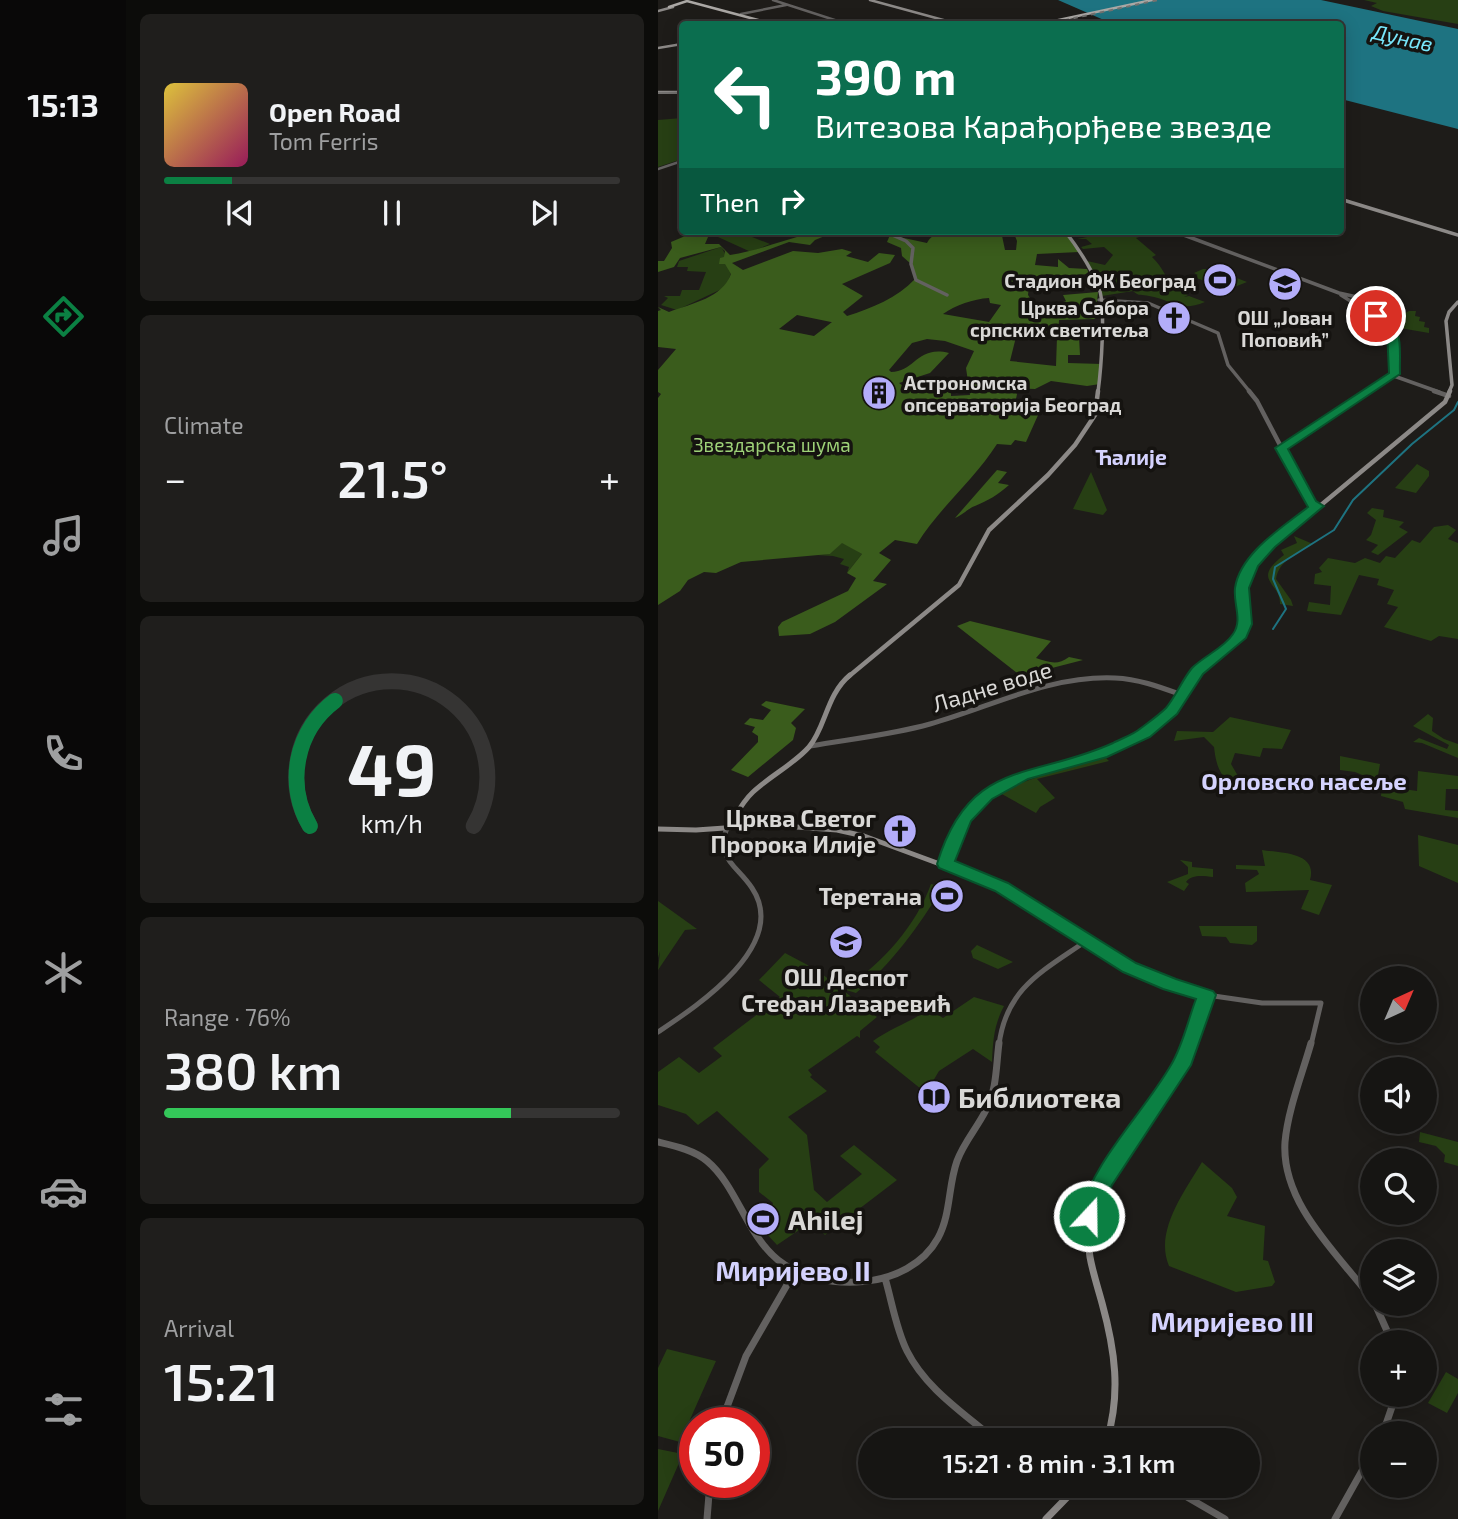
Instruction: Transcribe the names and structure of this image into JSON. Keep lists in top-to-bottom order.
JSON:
{
  "streets": {
    "street": ["Ладне воде"]
  },
  "districts": [
    "Ћалије",
    "Орловско насеље",
    "Миријево II",
    "Миријево III"
  ],
  "water": ["Дунав"],
  "parks": ["Звездарска шума"],
  "places": {
    "sports": ["Стадион ФК Београд", "Теретана", "Ahilej"],
    "school or university": ["ОШ „Јован Поповић”", "ОШ Деспот Стефан Лазаревић"],
    "church": ["Црква Сабора српских светитеља", "Црква Светог Пророка Илије"],
    "building": ["Астрономска опсерваторија Београд"],
    "library": ["Библиотека"]
  },
  "north": "top right",
  "page": {
    "tabs": "15:13",
    "turn": ["390 m", "Витезова Карађорђеве звезде"],
    "song": ["Open Road", "Tom Ferris"],
    "then": "Then",
    "tile": [
      "Climate",
      ["Range · 76%", "380 km"],
      ["Arrival", "15:21"]
    ],
    "heat": ["−", "21.5°", "+"],
    "map_buttons": ["+", "−"],
    "limit": "50",
    "trip": "15:21 · 8 min · 3.1 km",
    "gauge": ["49", "km/h"]
  }
}
